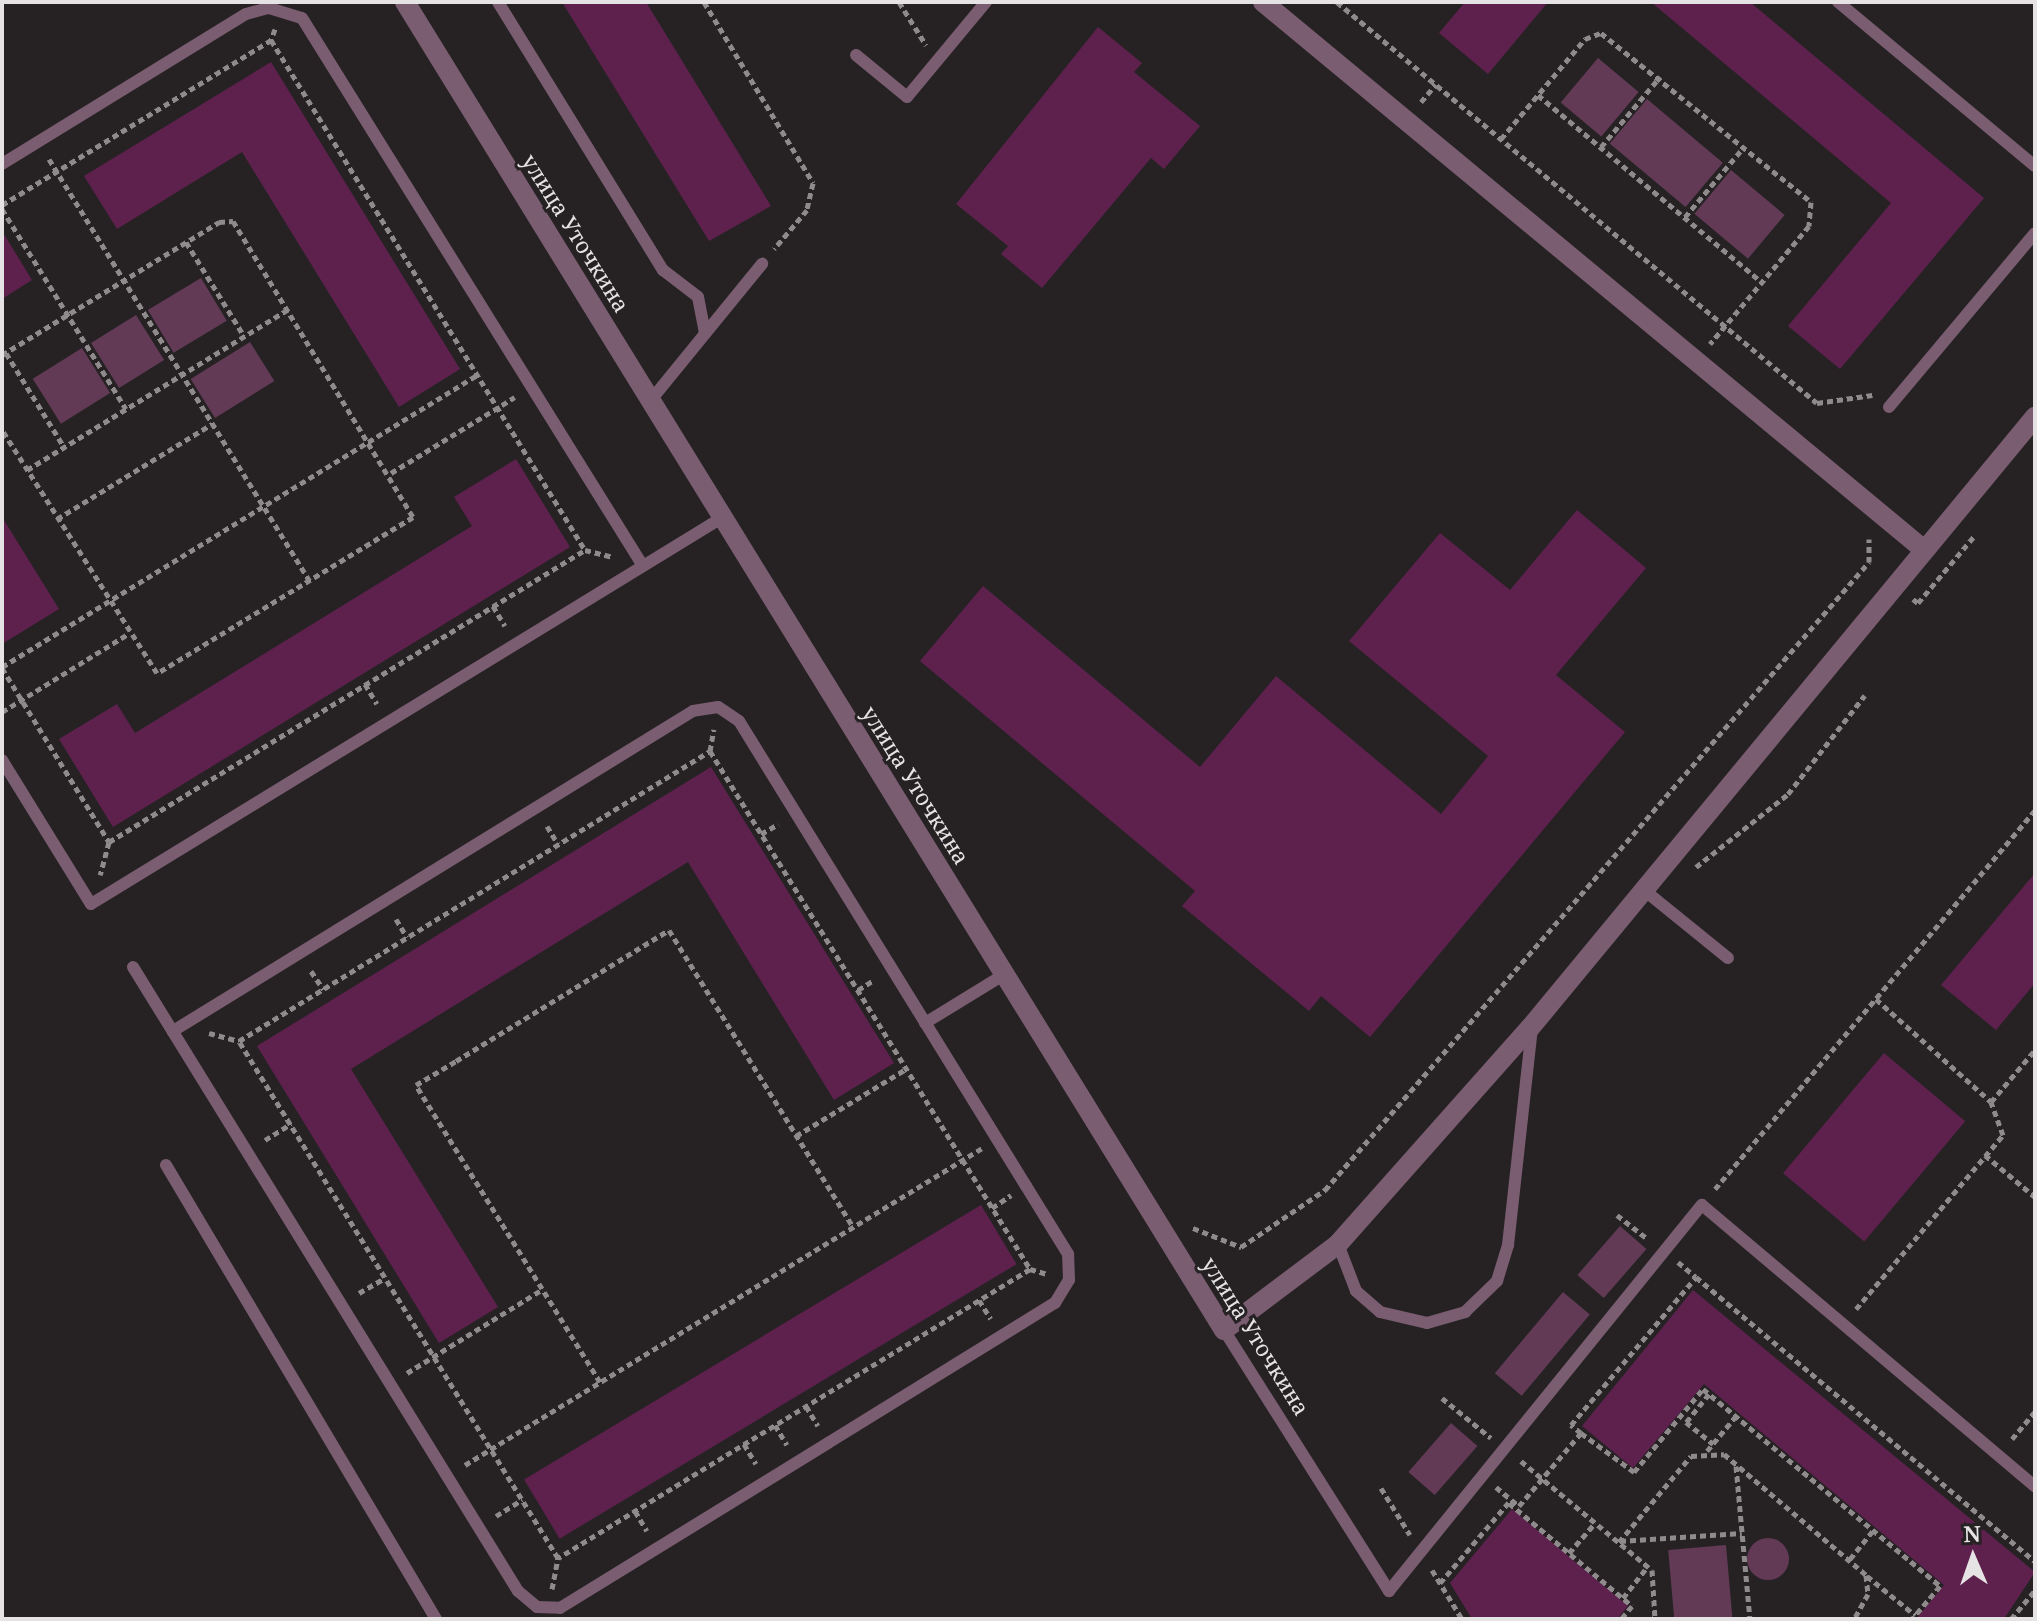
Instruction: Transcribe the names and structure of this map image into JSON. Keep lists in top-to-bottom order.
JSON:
{
  "streets": {
    "street": ["улица Уточкина"]
  },
  "north": "top"
}
